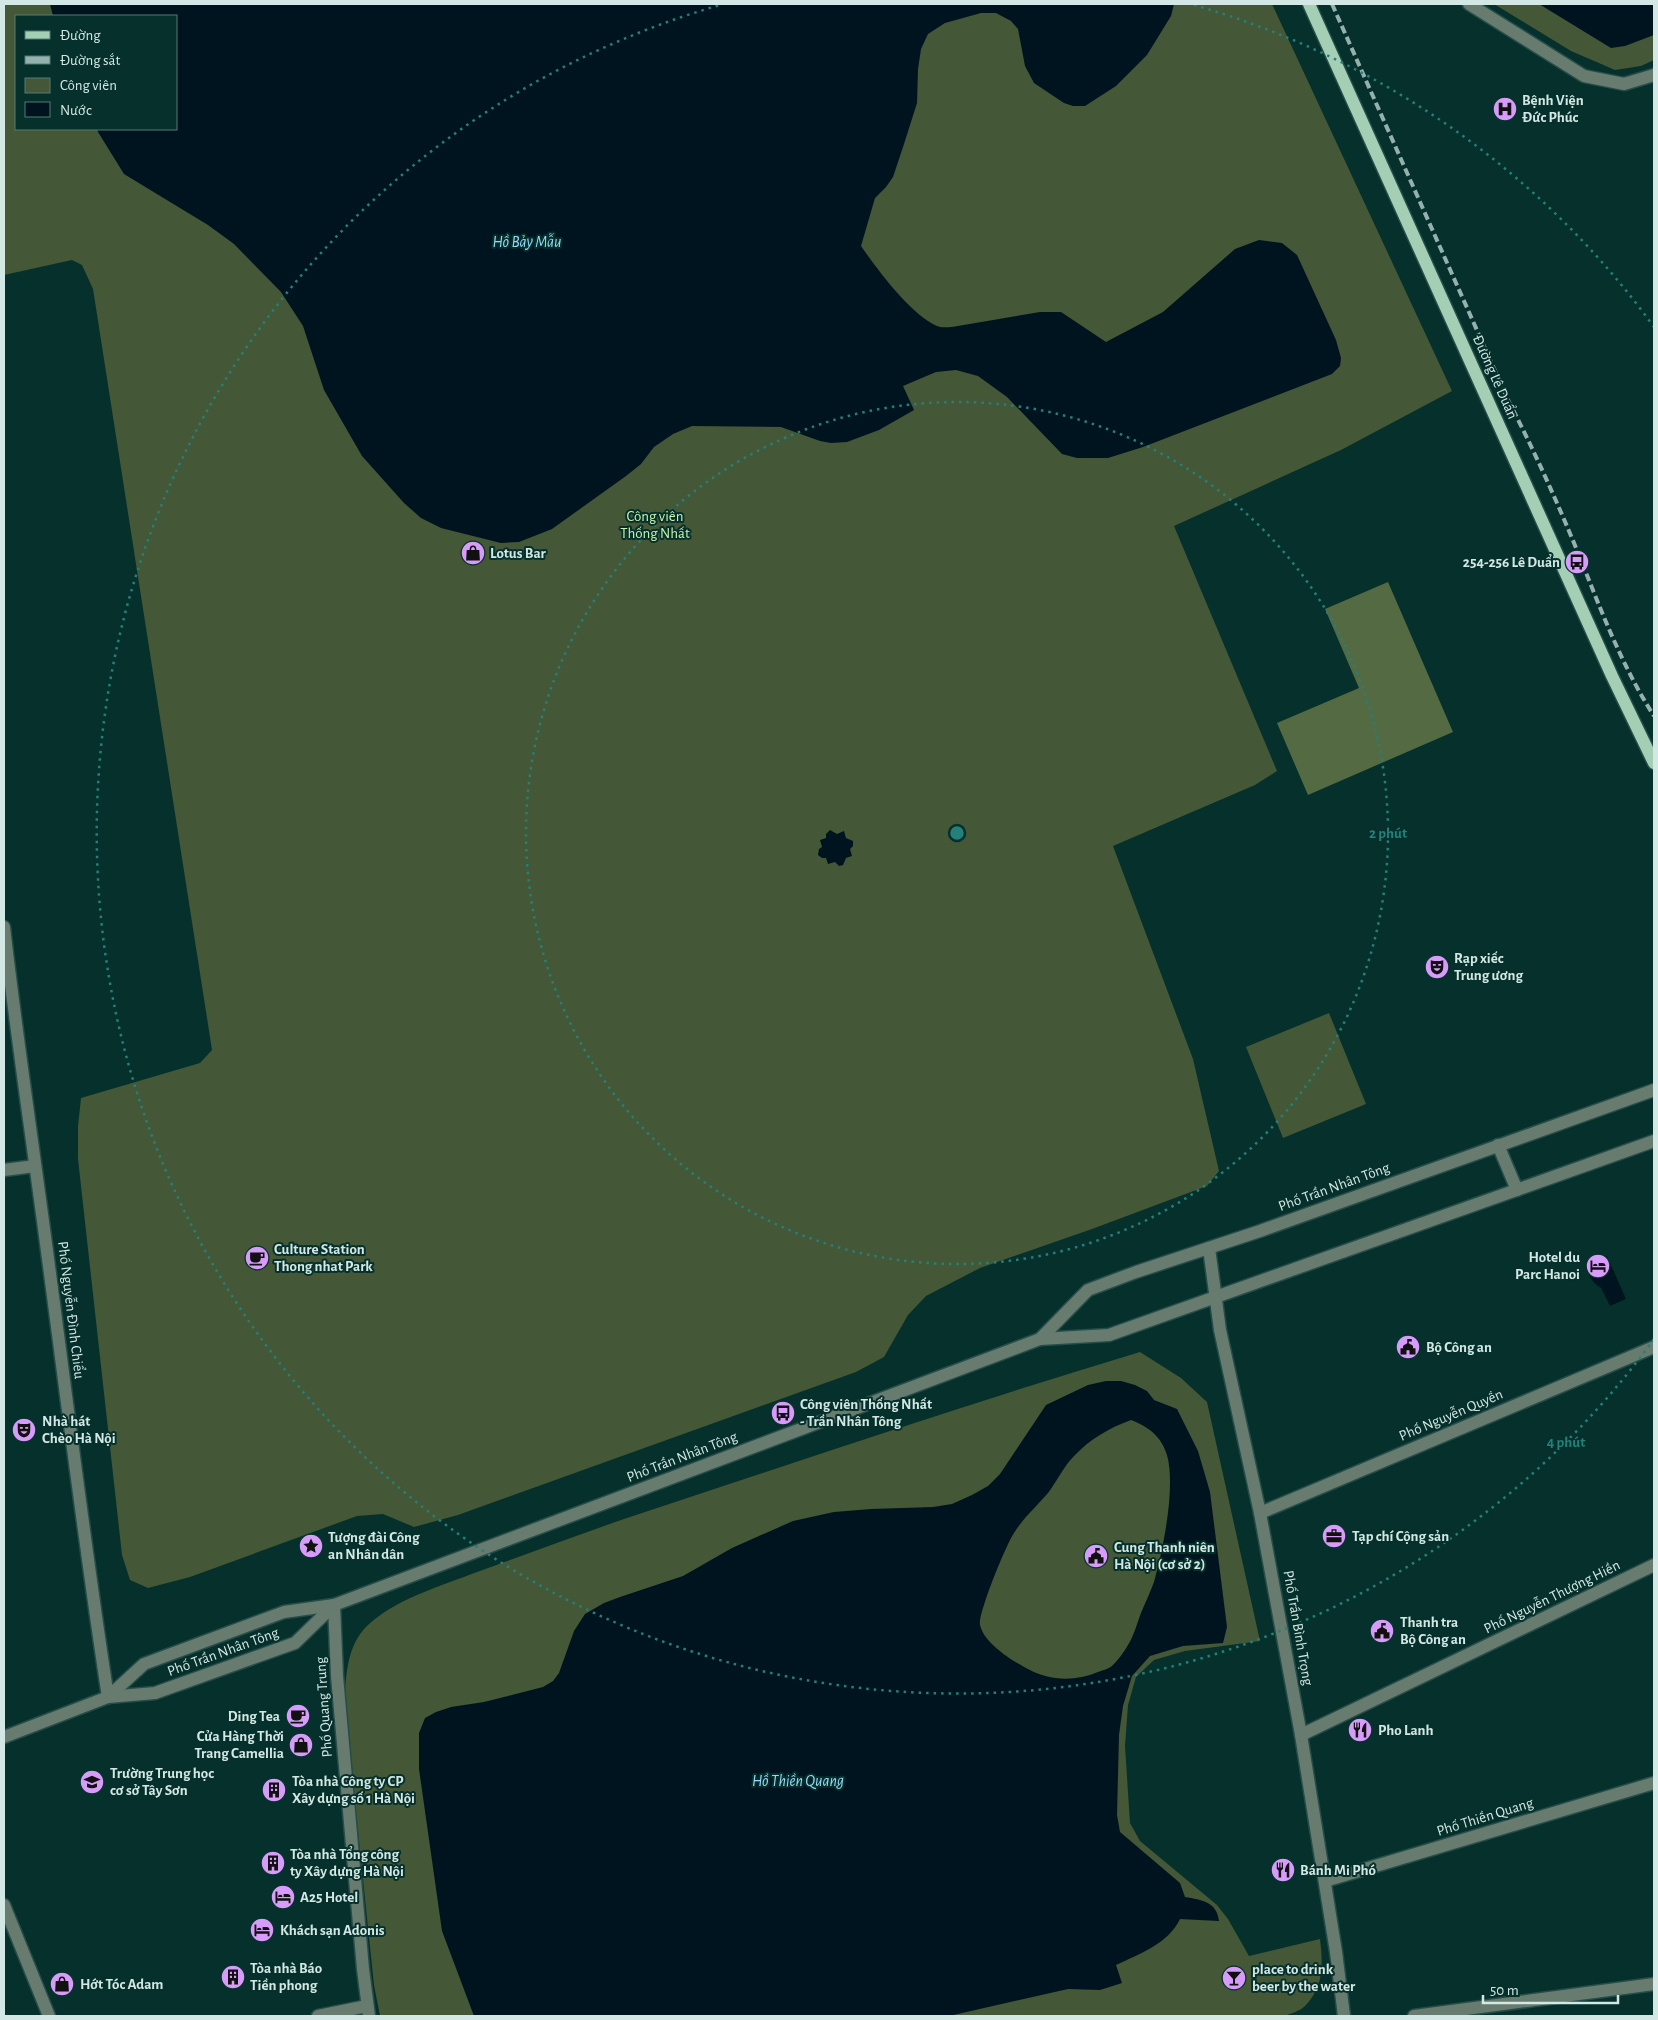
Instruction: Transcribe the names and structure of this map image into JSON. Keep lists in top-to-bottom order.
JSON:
{
  "streets": {
    "main road": ["Đường Lê Duẩn"],
    "street": [
      "Phố Trần Nhân Tông",
      "Phố Nguyễn Đình Chiểu",
      "Phố Nguyễn Quyền",
      "Phố Nguyễn Thượng Hiền",
      "Phố Trần Bình Trọng",
      "Phố Quang Trung",
      "Phố Thiền Quang"
    ]
  },
  "crossings": [
    ["Phố Trần Nhân Tông", "Phố Nguyễn Đình Chiểu"],
    ["Phố Trần Nhân Tông", "Phố Trần Bình Trọng"],
    ["Phố Trần Nhân Tông", "Phố Quang Trung"],
    ["Phố Nguyễn Quyền", "Phố Trần Bình Trọng"],
    ["Phố Nguyễn Thượng Hiền", "Phố Trần Bình Trọng"],
    ["Phố Trần Bình Trọng", "Phố Thiền Quang"]
  ],
  "water": ["Hồ Bảy Mẫu", "Hồ Thiền Quang"],
  "parks": ["Công viên Thống Nhất"],
  "places": {
    "hospital": ["Bệnh Viện Đức Phúc"],
    "shop": ["Lotus Bar", "Cửa Hàng Thời Trang Camellia", "Hớt Tóc Adam"],
    "bus stop": ["254-256 Lê Duẩn", "Công viên Thống Nhất - Trần Nhân Tông"],
    "theatre": ["Rạp xiếc Trung ương", "Nhà hát Chèo Hà Nội"],
    "cafe": ["Culture Station Thong nhat Park", "Ding Tea"],
    "hotel": ["Hotel du Parc Hanoi", "A25 Hotel", "Khách sạn Adonis"],
    "public building": ["Bộ Công an", "Cung Thanh niên Hà Nội (cơ sở 2)", "Thanh tra Bộ Công an"],
    "office": ["Tạp chí Cộng sản"],
    "place": ["Tượng đài Công an Nhân dân"],
    "restaurant": ["Pho Lanh", "Bánh Mi Phó"],
    "school or university": ["Trường Trung học cơ sở Tây Sơn"],
    "building": ["Tòa nhà Công ty CP Xây dựng số 1 Hà Nội", "Tòa nhà Tổng công ty Xây dựng Hà Nội", "Tòa nhà Báo Tiền phong"],
    "bar": ["place to drink beer by the water"]
  },
  "legend": [
    "Đường",
    "Đường sắt",
    "Công viên",
    "Nước"
  ],
  "scale_bar": "50 m",
  "rings": ["2 phút", "4 phút"]
}
